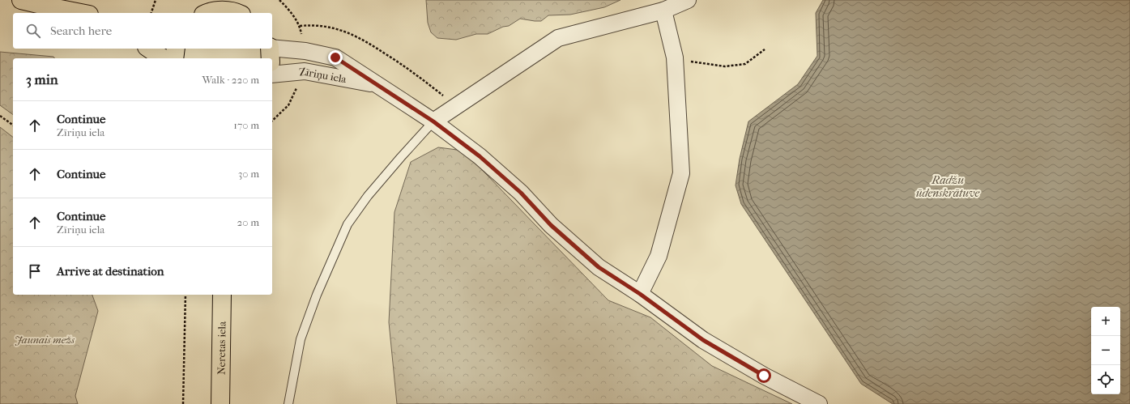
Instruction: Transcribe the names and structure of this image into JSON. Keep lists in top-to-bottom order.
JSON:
{
  "streets": {
    "main road": ["Neretas iela"],
    "street": ["Zīriņu iela"]
  },
  "water": ["Radžu ūdenskrātuve"],
  "parks": ["Jaunais mežs"],
  "page": {
    "search": "Search here",
    "heading": ["3 min", "Walk · 220 m"],
    "list": [
      ["Continue", "Zīriņu iela", "170 m"],
      ["Continue", "30 m"],
      ["Continue", "Zīriņu iela", "20 m"],
      "Arrive at destination"
    ],
    "map_buttons": ["+", "−"]
  }
}
